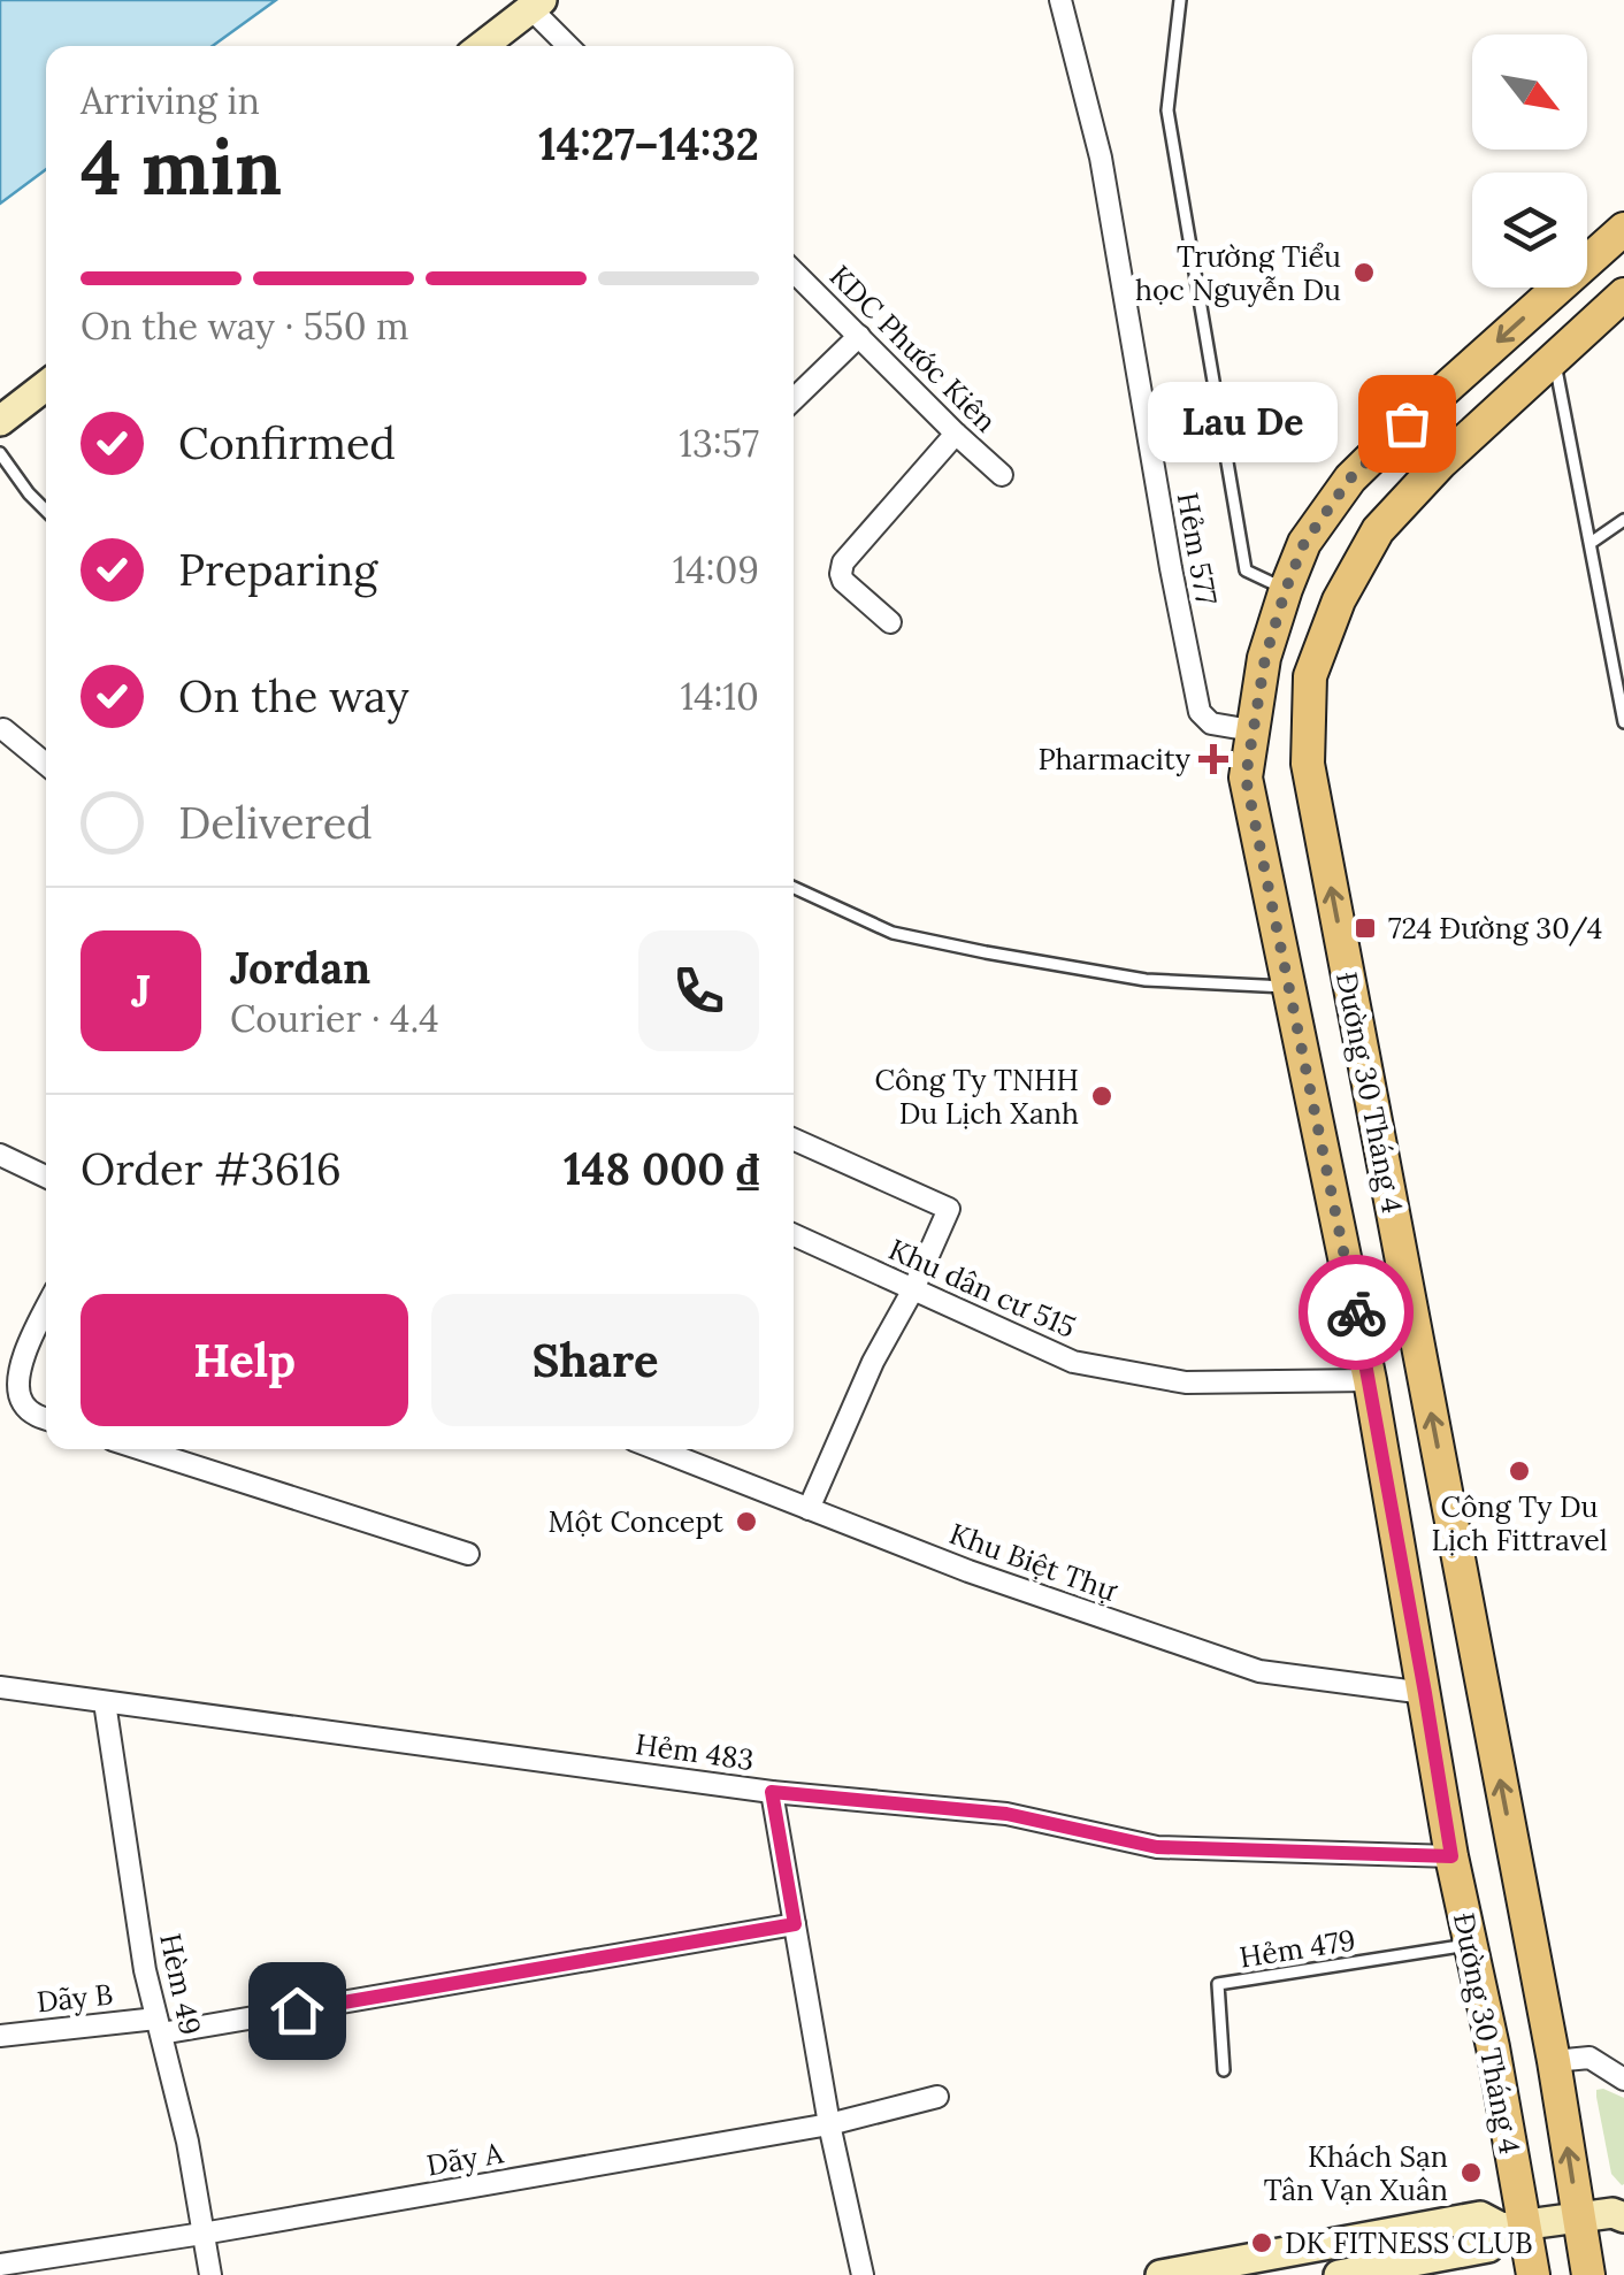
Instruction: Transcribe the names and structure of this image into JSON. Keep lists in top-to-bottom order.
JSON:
{
  "streets": {
    "main road": ["Đường 30 Tháng 4"],
    "street": [
      "KDC Phước Kiên",
      "Hẻm 577",
      "Khu dân cư 515",
      "Khu Biệt Thự",
      "Hẻm 483",
      "Hèm 49",
      "Dãy B",
      "Dãy A"
    ],
    "lane": ["Hẻm 479"]
  },
  "crossings": [
    ["Hẻm 577", "Đường 30 Tháng 4"],
    ["Đường 30 Tháng 4", "Khu dân cư 515"],
    ["Đường 30 Tháng 4", "Khu Biệt Thự"],
    ["Đường 30 Tháng 4", "Hẻm 483"],
    ["Đường 30 Tháng 4", "Hẻm 479"],
    ["Hẻm 483", "Hèm 49"],
    ["Hèm 49", "Dãy B"],
    ["Hèm 49", "Dãy A"]
  ],
  "places": {
    "other": [
      "Trường Tiểu học Nguyễn Du",
      "Lau De",
      "Công Ty TNHH Du Lịch Xanh",
      "Công Ty Du Lịch Fittravel",
      "Một Concept",
      "Khách Sạn Tân Vạn Xuân",
      "DK FITNESS CLUB"
    ],
    "health": ["Pharmacity"],
    "transit": ["724 Đường 30/4"]
  },
  "north": "bottom right",
  "page": {
    "heading": ["4 min", "Arriving in", "14:27–14:32"],
    "panel": [
      "Jordan",
      "Courier · 4.4",
      "Order #3616",
      "148 000 ₫"
    ],
    "bar": "On the way · 550 m",
    "list": [
      ["Confirmed", "13:57"],
      ["Preparing", "14:09"],
      ["On the way", "14:10"],
      "Delivered"
    ],
    "bubble": "Lau De",
    "round": "J",
    "buttons": ["Help", "Share"]
  }
}
